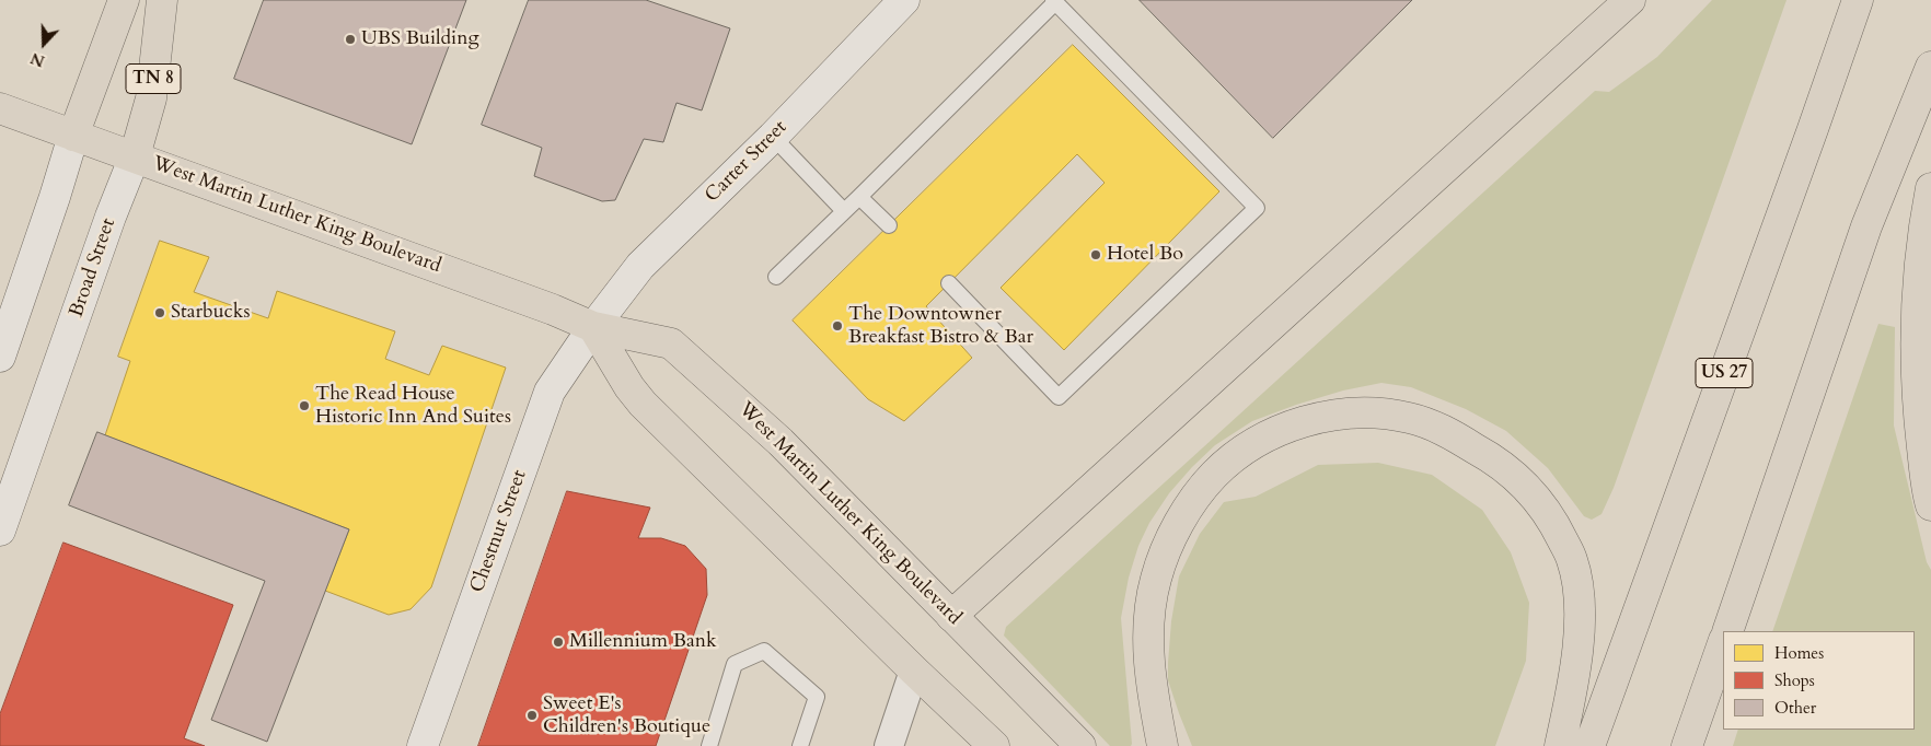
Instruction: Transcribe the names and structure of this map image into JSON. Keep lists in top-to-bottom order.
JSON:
{
  "streets": {
    "main road": [
      "TN 8",
      "West Martin Luther King Boulevard",
      "Broad Street",
      "US 27"
    ],
    "street": ["Carter Street", "Chestnut Street"]
  },
  "crossings": [
    ["TN 8", "West Martin Luther King Boulevard"],
    ["Carter Street", "West Martin Luther King Boulevard"],
    ["Carter Street", "Chestnut Street"],
    ["West Martin Luther King Boulevard", "Broad Street"],
    ["West Martin Luther King Boulevard", "Chestnut Street"]
  ],
  "places": [
    "UBS Building",
    "Hotel Bo",
    "Starbucks",
    "The Downtowner Breakfast Bistro & Bar",
    "The Read House Historic Inn And Suites",
    "Millennium Bank",
    "Sweet E's Children's Boutique"
  ],
  "legend": ["Homes", "Shops", "Other"],
  "north": "bottom"
}
